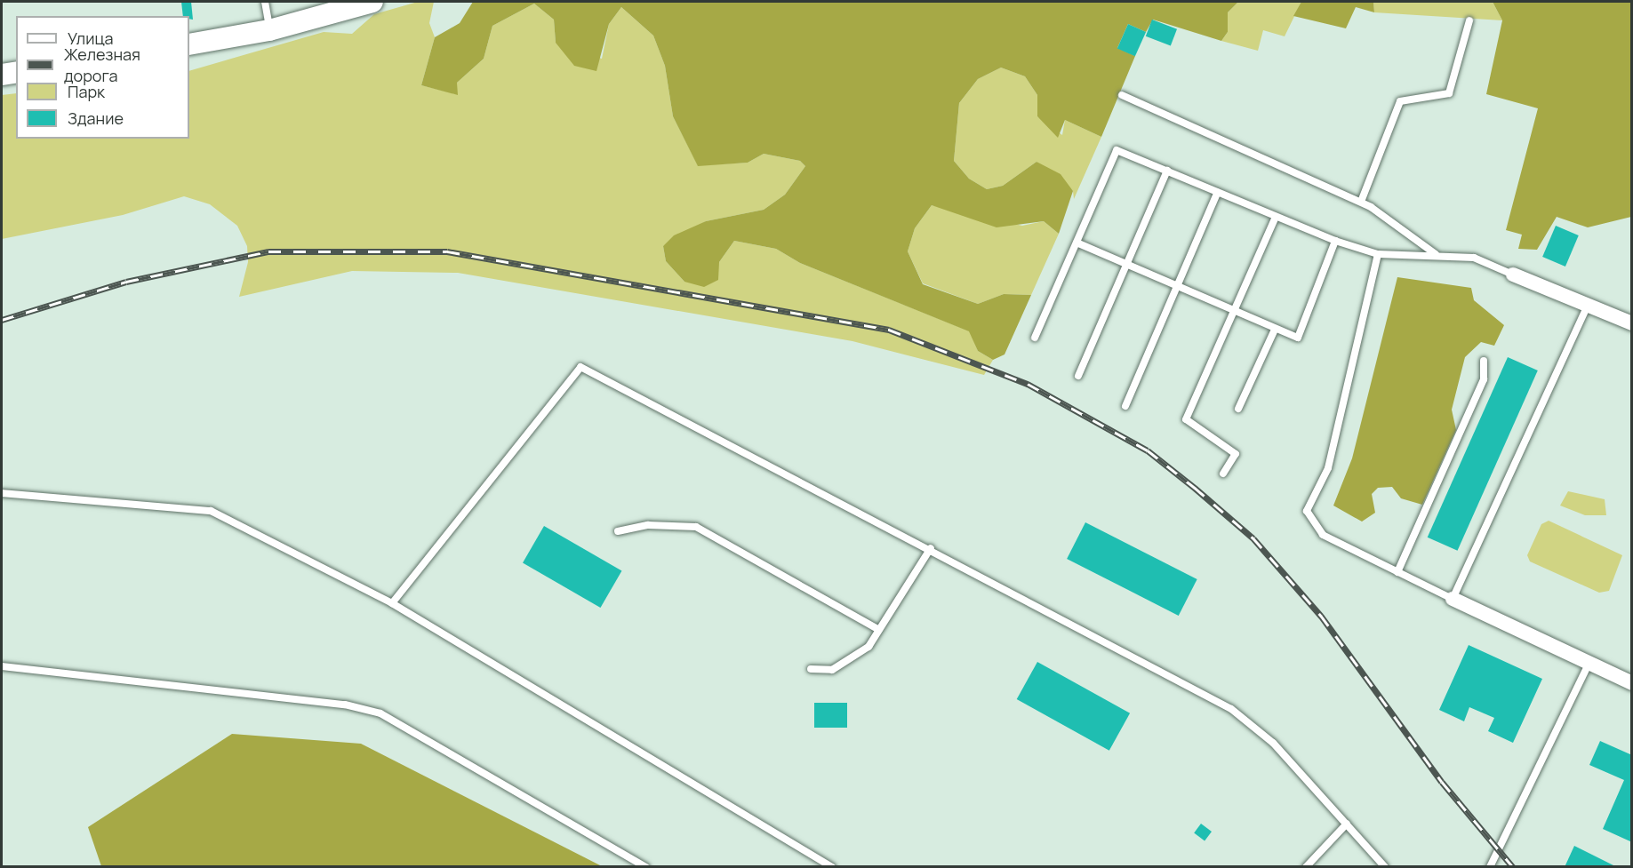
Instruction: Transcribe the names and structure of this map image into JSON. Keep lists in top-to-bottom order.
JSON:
{
  "legend": [
    "Улица",
    "Железная дорога",
    "Парк",
    "Здание"
  ]
}
